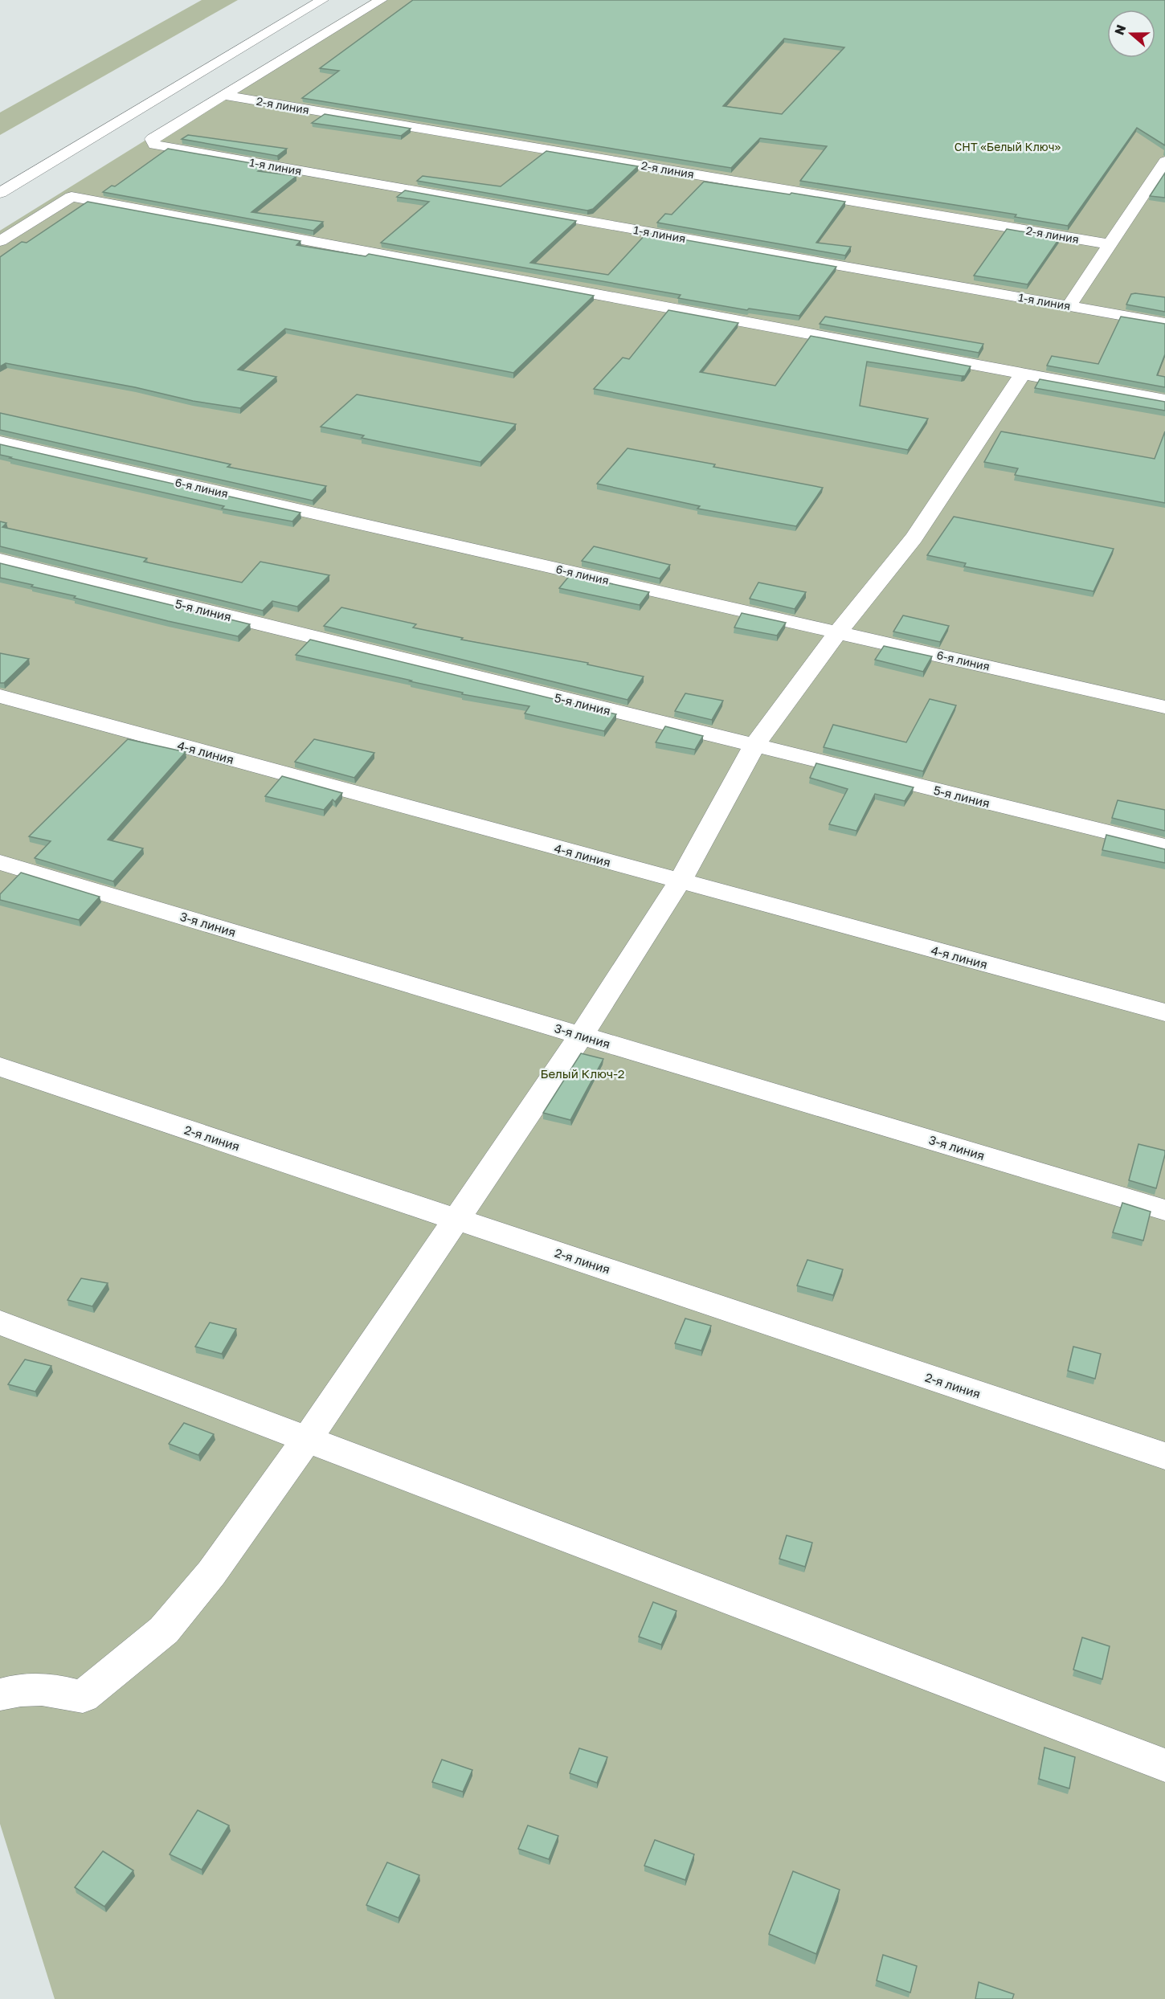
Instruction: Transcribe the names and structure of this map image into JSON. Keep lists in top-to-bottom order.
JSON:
{
  "streets": {
    "street": [
      "2-я линия",
      "1-я линия",
      "6-я линия",
      "5-я линия",
      "4-я линия",
      "3-я линия"
    ]
  },
  "crossings": [
    ["2-я линия", "1-я линия"]
  ],
  "parks": ["СНТ «Белый Ключ»", "Белый Ключ-2"],
  "north": "left"
}
